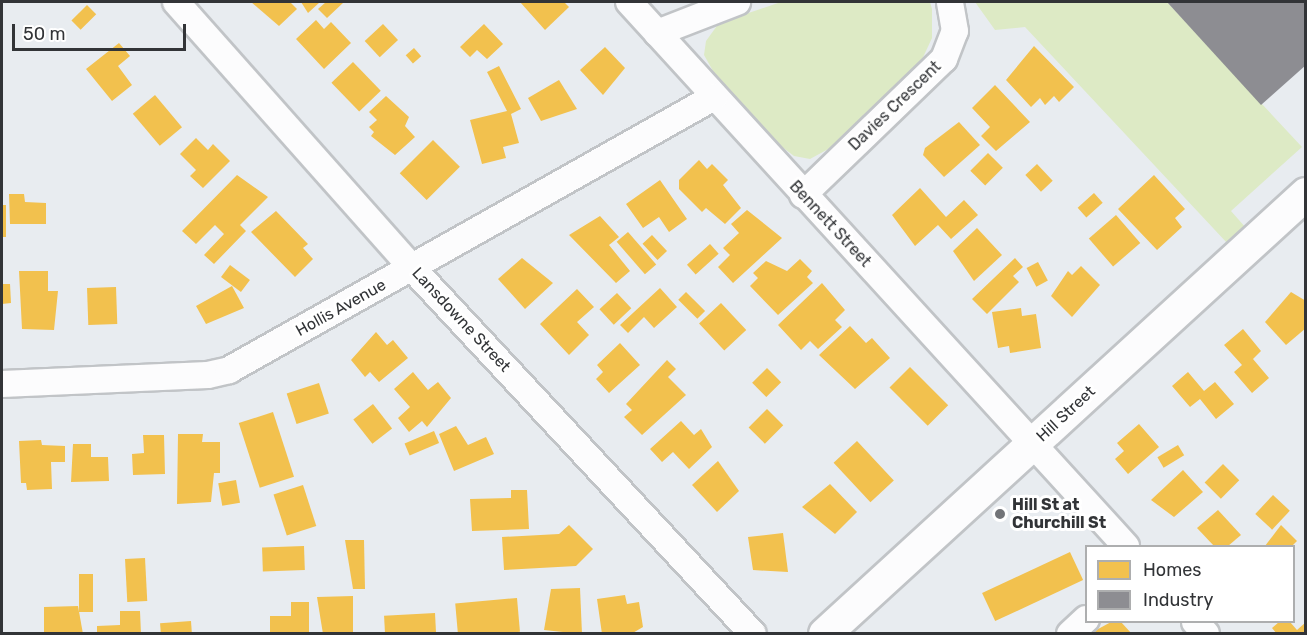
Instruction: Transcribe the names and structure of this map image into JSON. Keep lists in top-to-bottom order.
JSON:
{
  "streets": {
    "street": [
      "Davies Crescent",
      "Bennett Street",
      "Hollis Avenue",
      "Lansdowne Street",
      "Hill Street"
    ]
  },
  "crossings": [
    ["Davies Crescent", "Bennett Street"],
    ["Bennett Street", "Hollis Avenue"],
    ["Bennett Street", "Hill Street"],
    ["Hollis Avenue", "Lansdowne Street"]
  ],
  "places": ["Hill St at Churchill St"],
  "legend": ["Homes", "Industry"],
  "scale_bar": "50 m"
}
